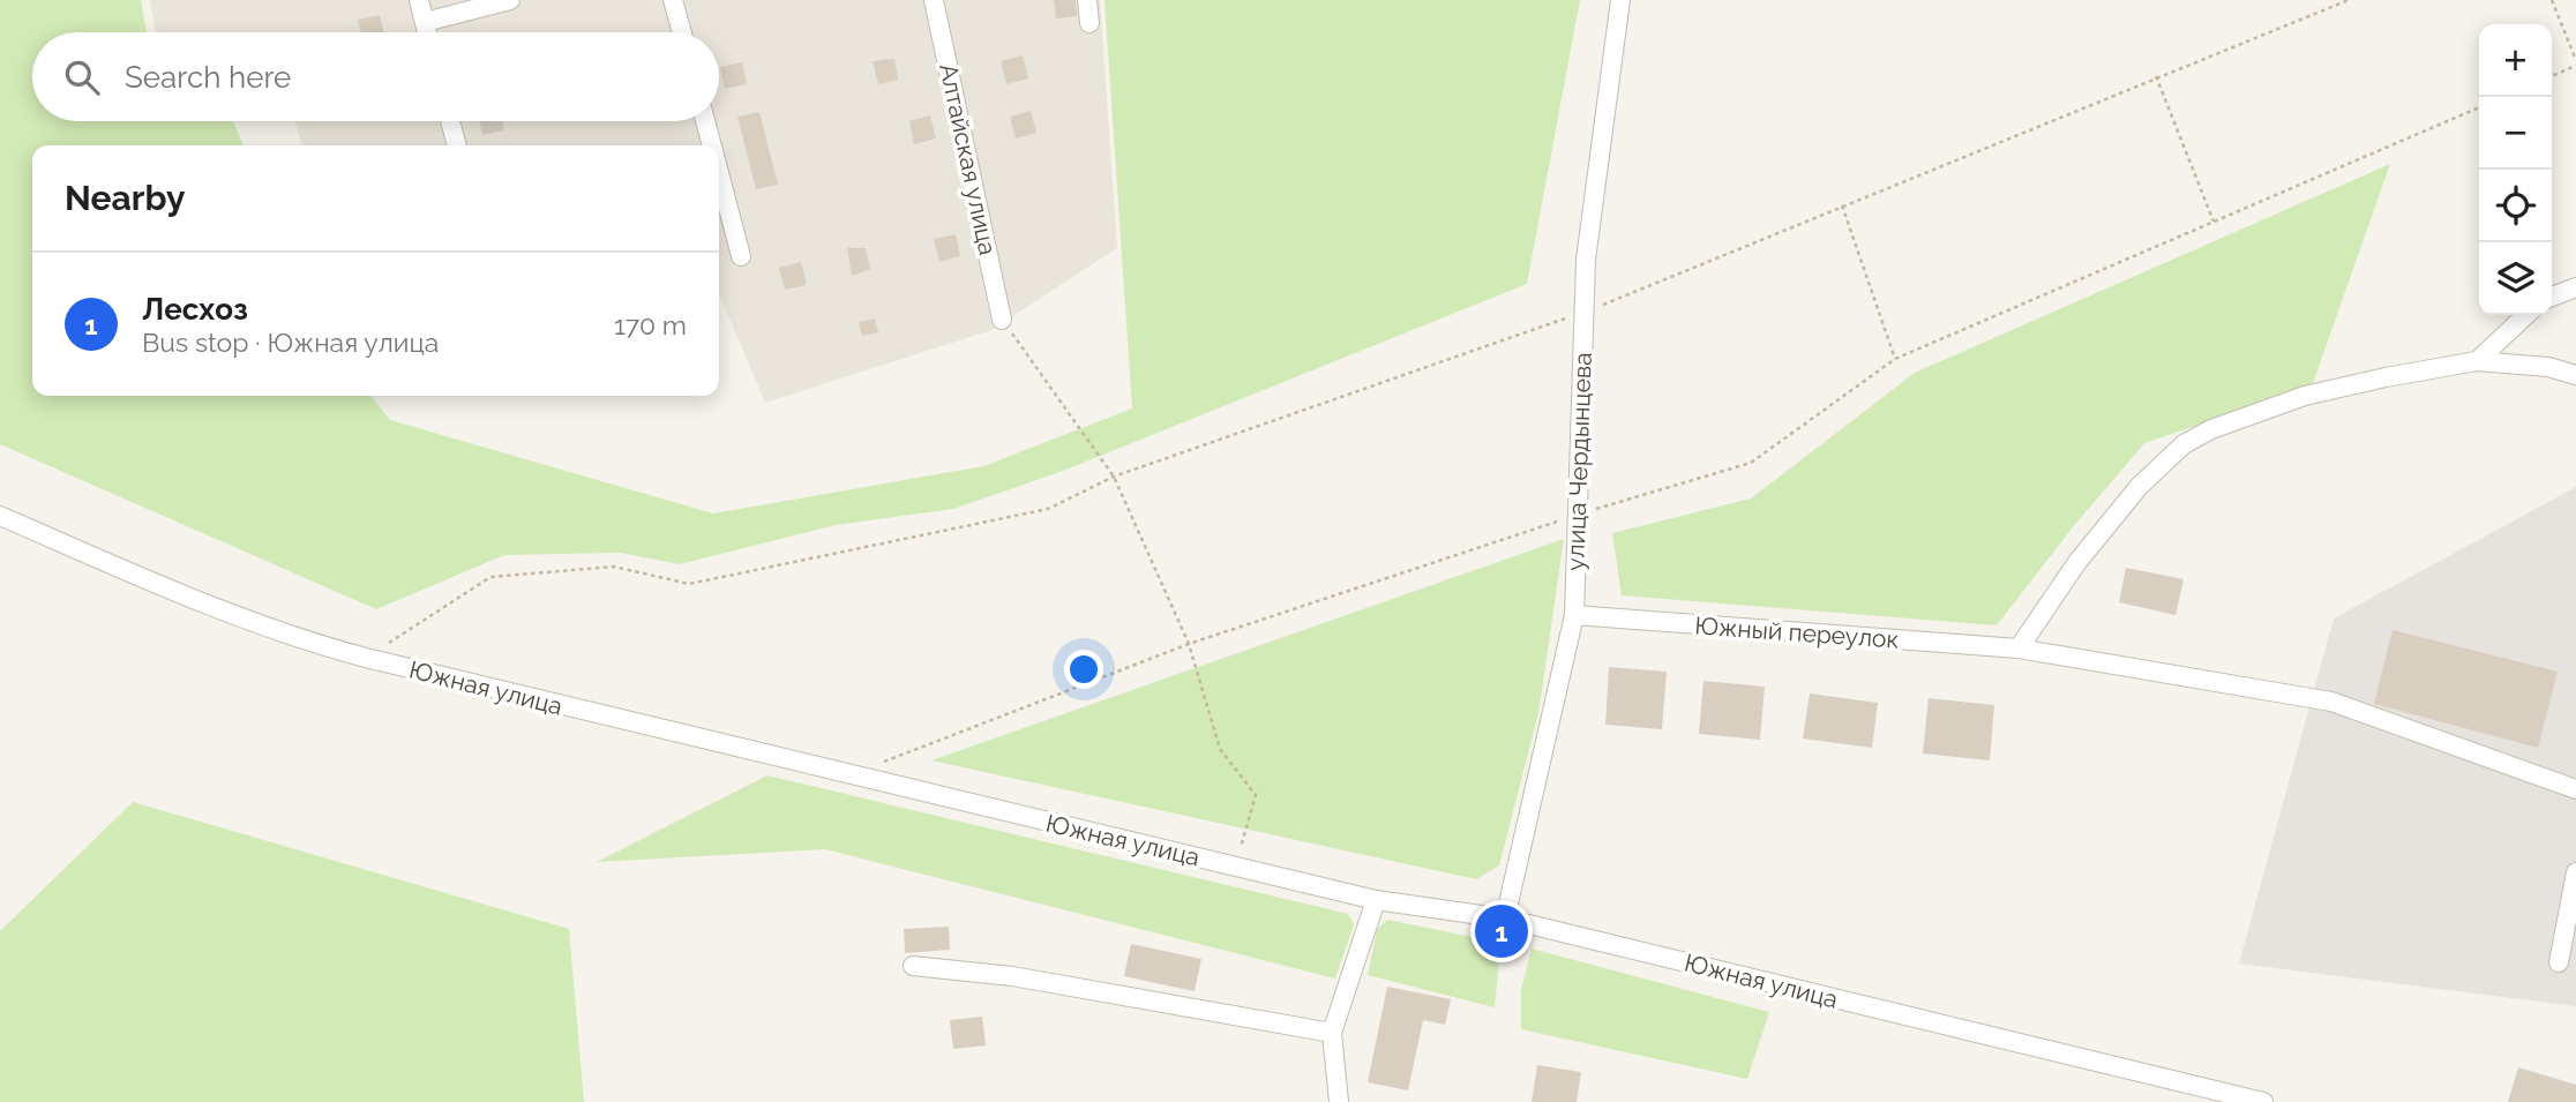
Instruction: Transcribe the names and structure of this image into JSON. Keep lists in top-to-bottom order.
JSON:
{
  "streets": {
    "street": [
      "Алтайская улица",
      "улица Чердынцева",
      "Южный переулок",
      "Южная улица"
    ]
  },
  "crossings": [
    ["улица Чердынцева", "Южный переулок"],
    ["улица Чердынцева", "Южная улица"]
  ],
  "page": {
    "map_buttons": ["+", "−"],
    "search": "Search here",
    "heading": "Nearby",
    "list": [
      {
        "mark": "1",
        "name": "Лесхоз",
        "note": "Bus stop · Южная улица",
        "value": "170 m"
      }
    ],
    "pins": "1"
  }
}
